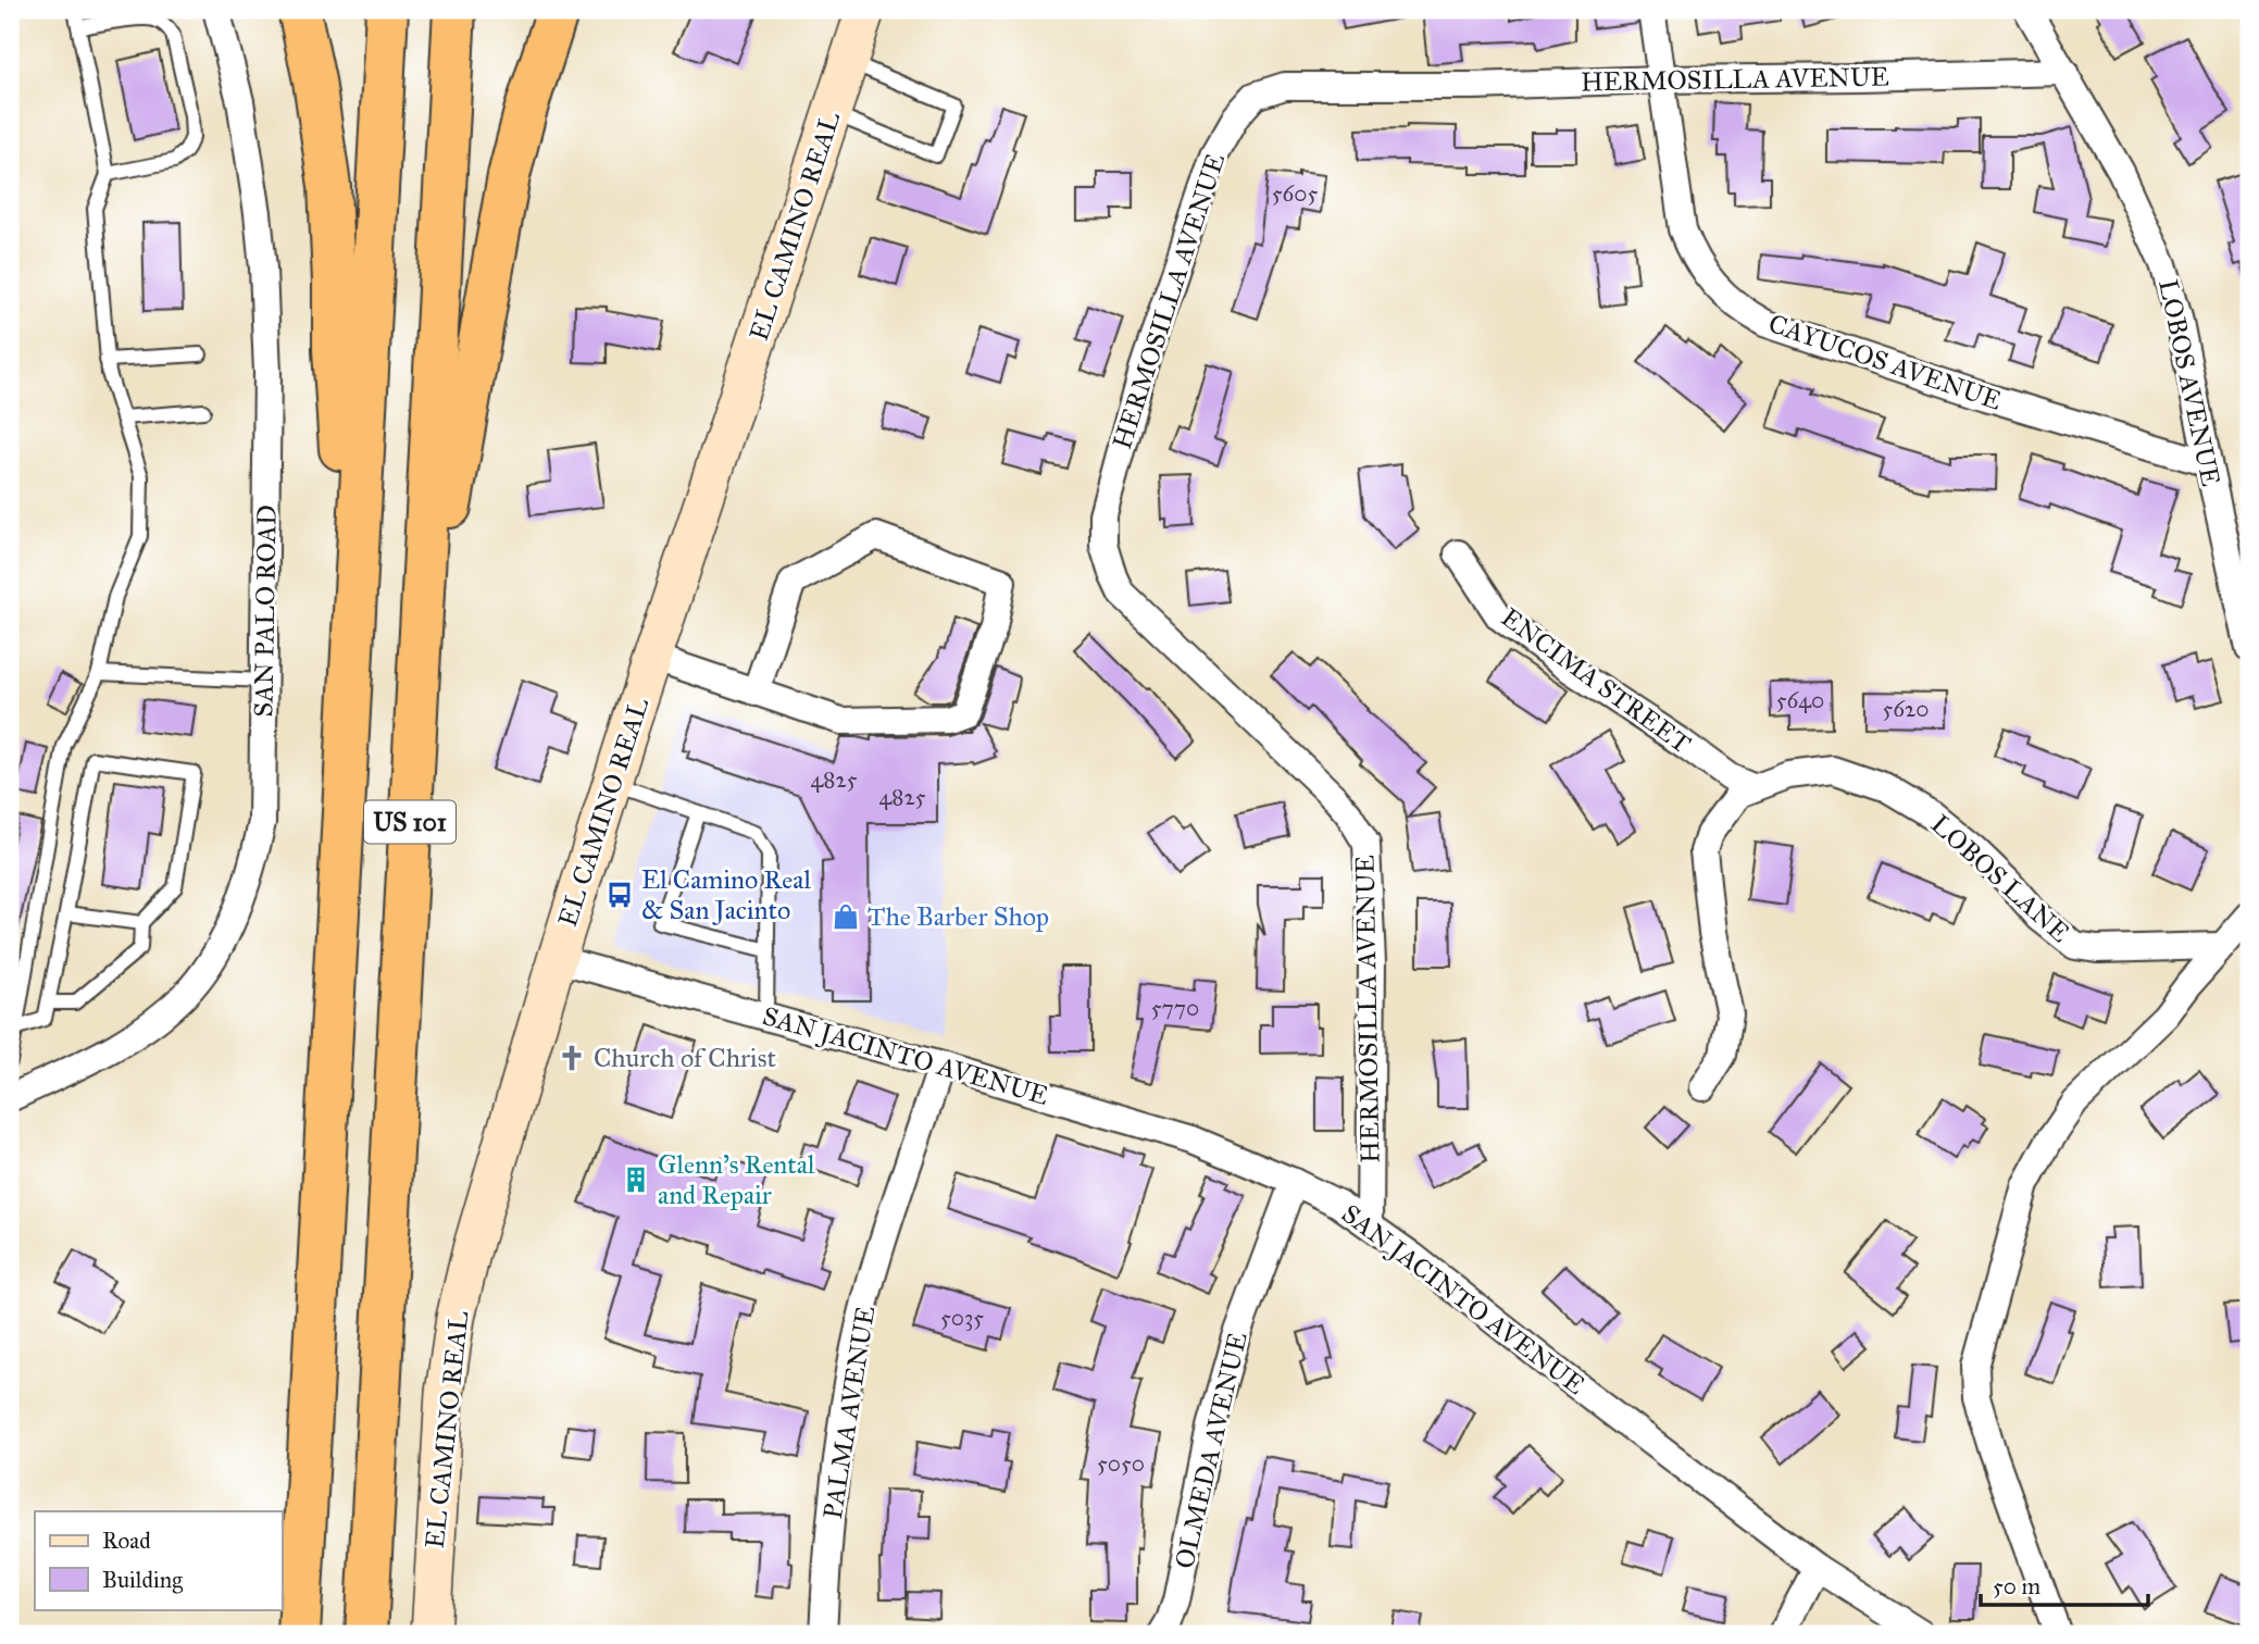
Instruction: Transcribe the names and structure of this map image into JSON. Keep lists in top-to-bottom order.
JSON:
{
  "streets": {
    "highway": ["US 101"],
    "main road": ["EL CAMINO REAL"],
    "street": [
      "HERMOSILLA AVENUE",
      "CAYUCOS AVENUE",
      "LOBOS AVENUE",
      "SAN PALO ROAD",
      "ENCIMA STREET",
      "LOBOS LANE",
      "SAN JACINTO AVENUE",
      "PALMA AVENUE",
      "OLMEDA AVENUE"
    ]
  },
  "crossings": [
    ["HERMOSILLA AVENUE", "CAYUCOS AVENUE"],
    ["HERMOSILLA AVENUE", "LOBOS AVENUE"],
    ["HERMOSILLA AVENUE", "SAN JACINTO AVENUE"],
    ["EL CAMINO REAL", "SAN JACINTO AVENUE"],
    ["CAYUCOS AVENUE", "LOBOS AVENUE"],
    ["ENCIMA STREET", "LOBOS LANE"],
    ["SAN JACINTO AVENUE", "PALMA AVENUE"],
    ["SAN JACINTO AVENUE", "OLMEDA AVENUE"]
  ],
  "places": {
    "bus stop": ["El Camino Real & San Jacinto"],
    "shop": ["The Barber Shop"],
    "church": ["Church of Christ"],
    "building": ["Glenn's Rental and Repair"]
  },
  "house_numbers": [
    "5605",
    "5640",
    "5620",
    "4825",
    "4825",
    "5770",
    "5035",
    "5050"
  ],
  "legend": ["Road", "Building"],
  "scale_bar": "50 m"
}
